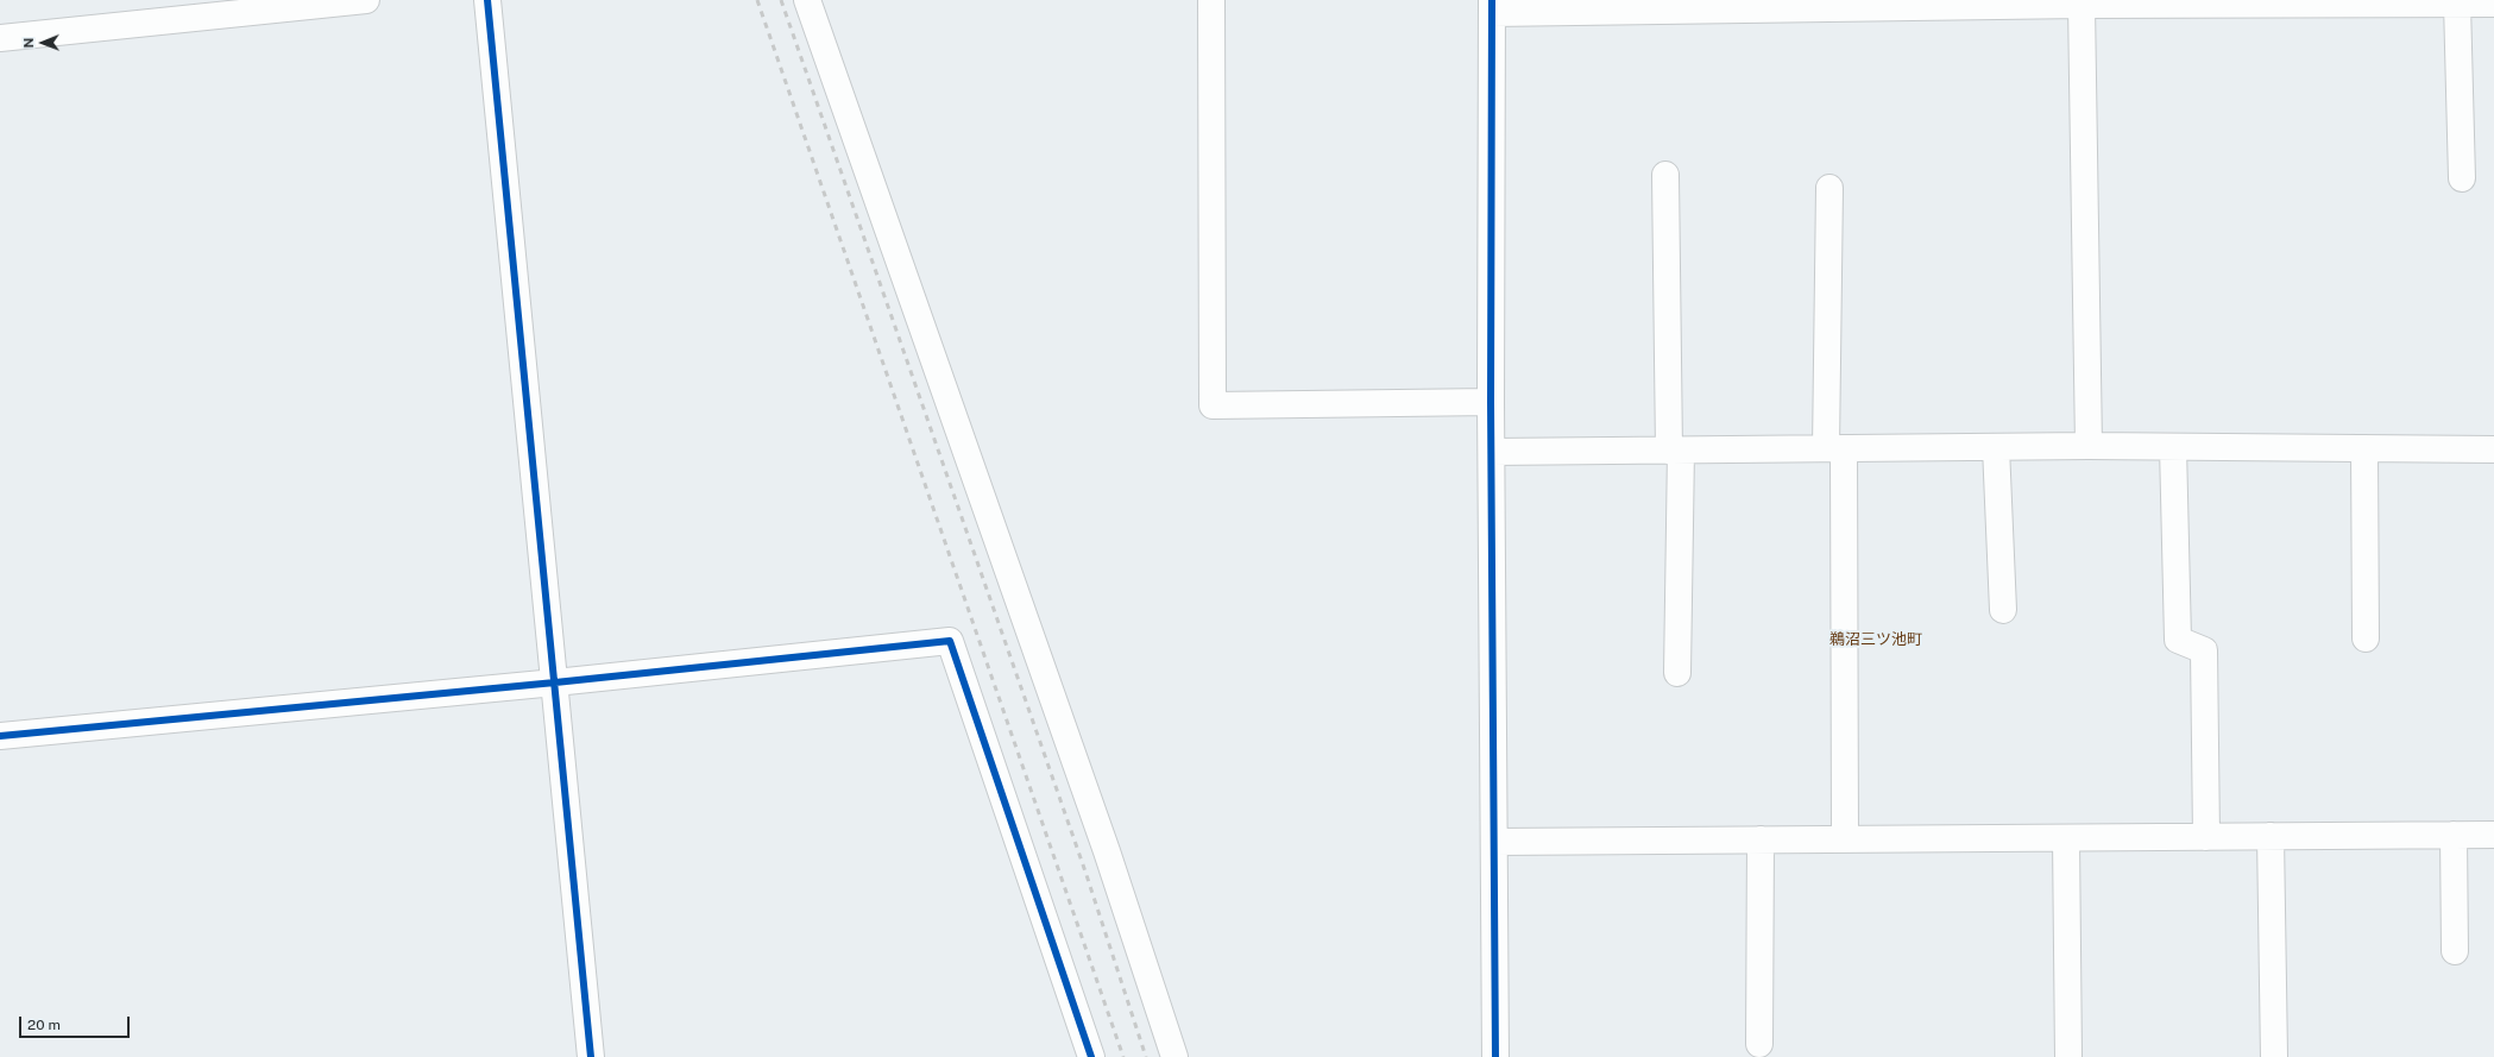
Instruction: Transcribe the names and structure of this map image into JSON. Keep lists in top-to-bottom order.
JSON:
{
  "districts": ["鵜沼三ツ池町"],
  "scale_bar": "20 m",
  "north": "left"
}
